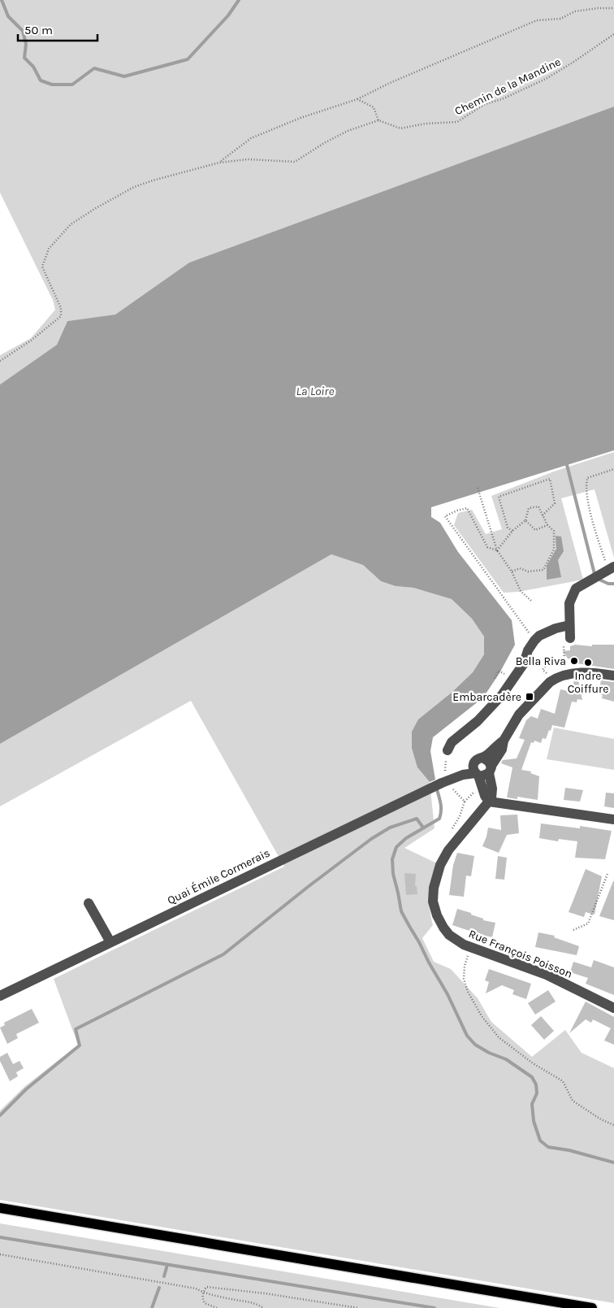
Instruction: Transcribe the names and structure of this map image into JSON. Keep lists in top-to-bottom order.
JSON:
{
  "streets": {
    "street": ["Quai Émile Cormerais", "Rue François Poisson"],
    "path": ["Chemin de la Mandine"]
  },
  "water": ["La Loire"],
  "places": {
    "other": ["Bella Riva", "Indre Coiffure"],
    "transit": ["Embarcadère"]
  },
  "scale_bar": "50 m"
}
